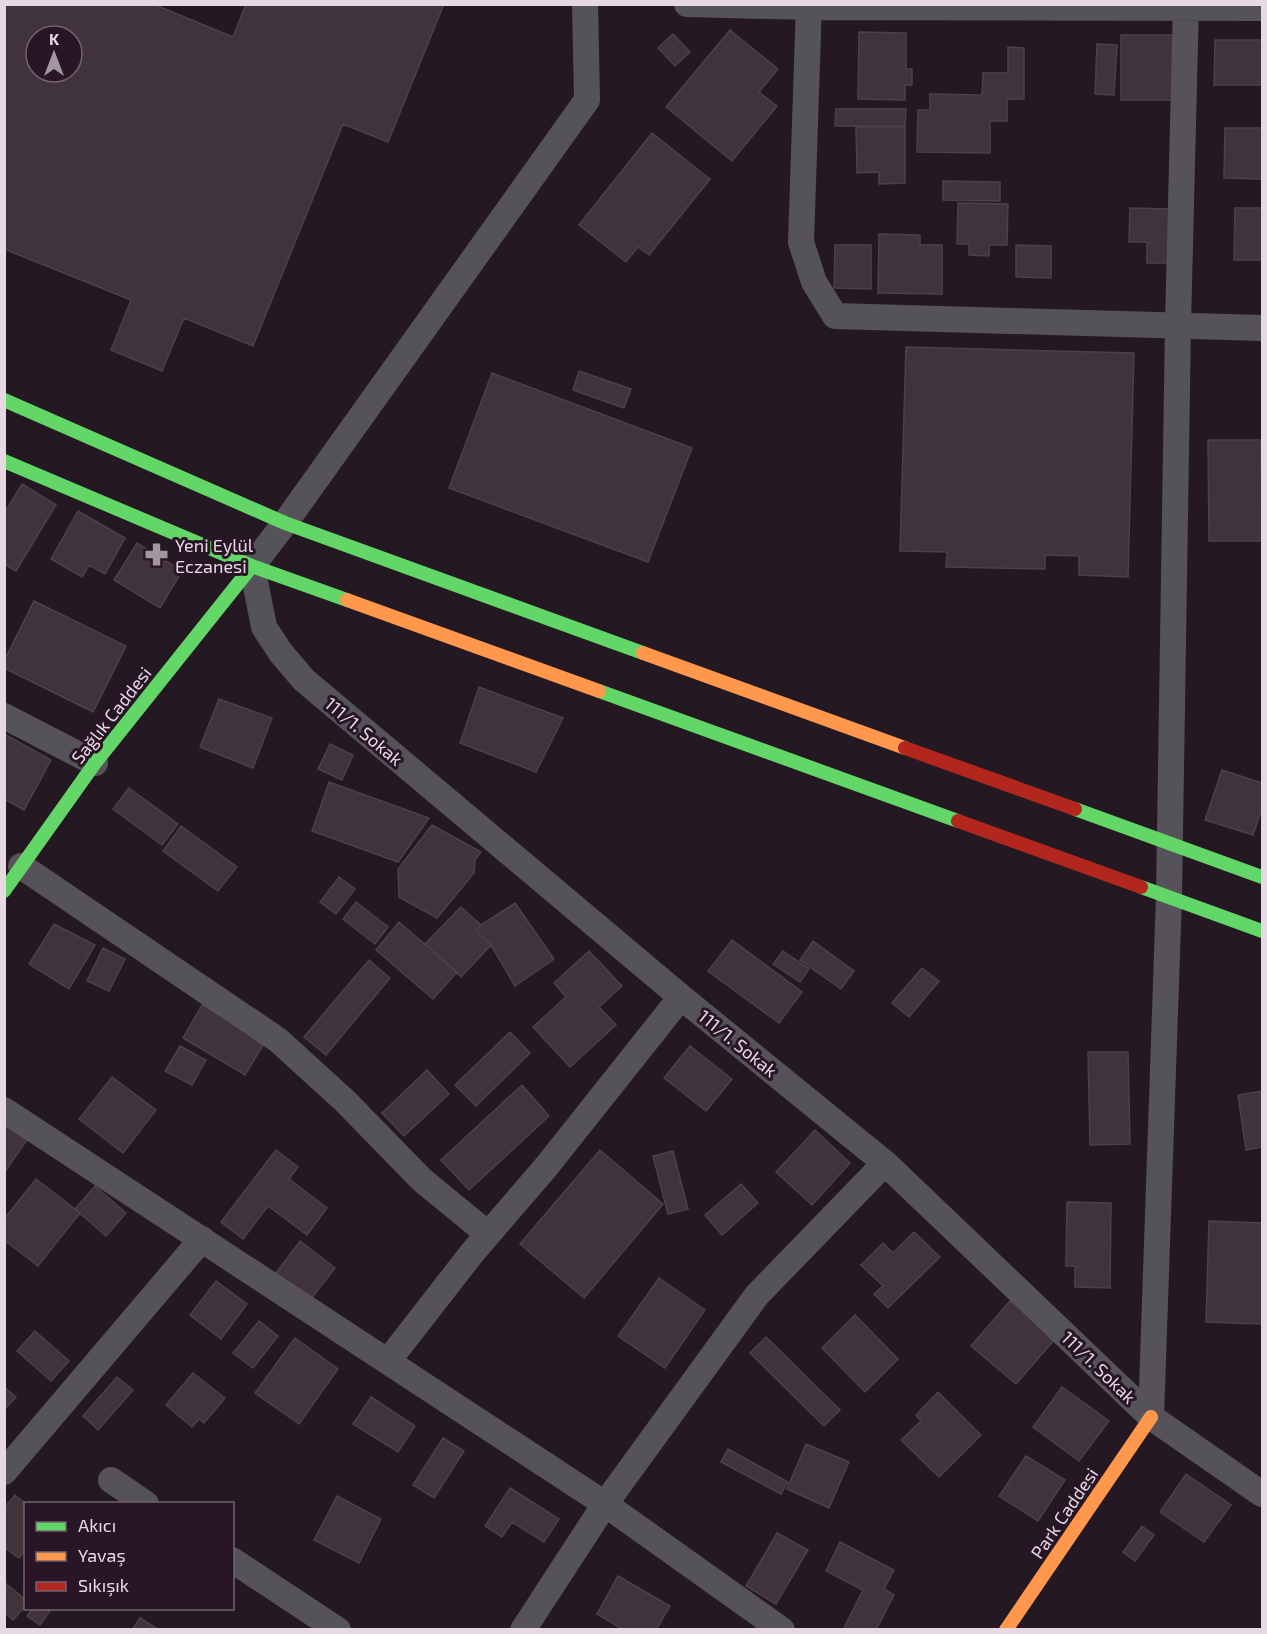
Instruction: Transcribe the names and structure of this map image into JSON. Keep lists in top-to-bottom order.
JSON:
{
  "streets": {
    "street": ["Sağlık Caddesi", "111/1. Sokak", "Park Caddesi"]
  },
  "crossings": [
    ["Sağlık Caddesi", "111/1. Sokak"],
    ["111/1. Sokak", "Park Caddesi"]
  ],
  "places": {
    "pharmacy": ["Yeni Eylül Eczanesi"]
  },
  "legend": ["Akıcı", "Yavaş", "Sıkışık"],
  "north": "top"
}
